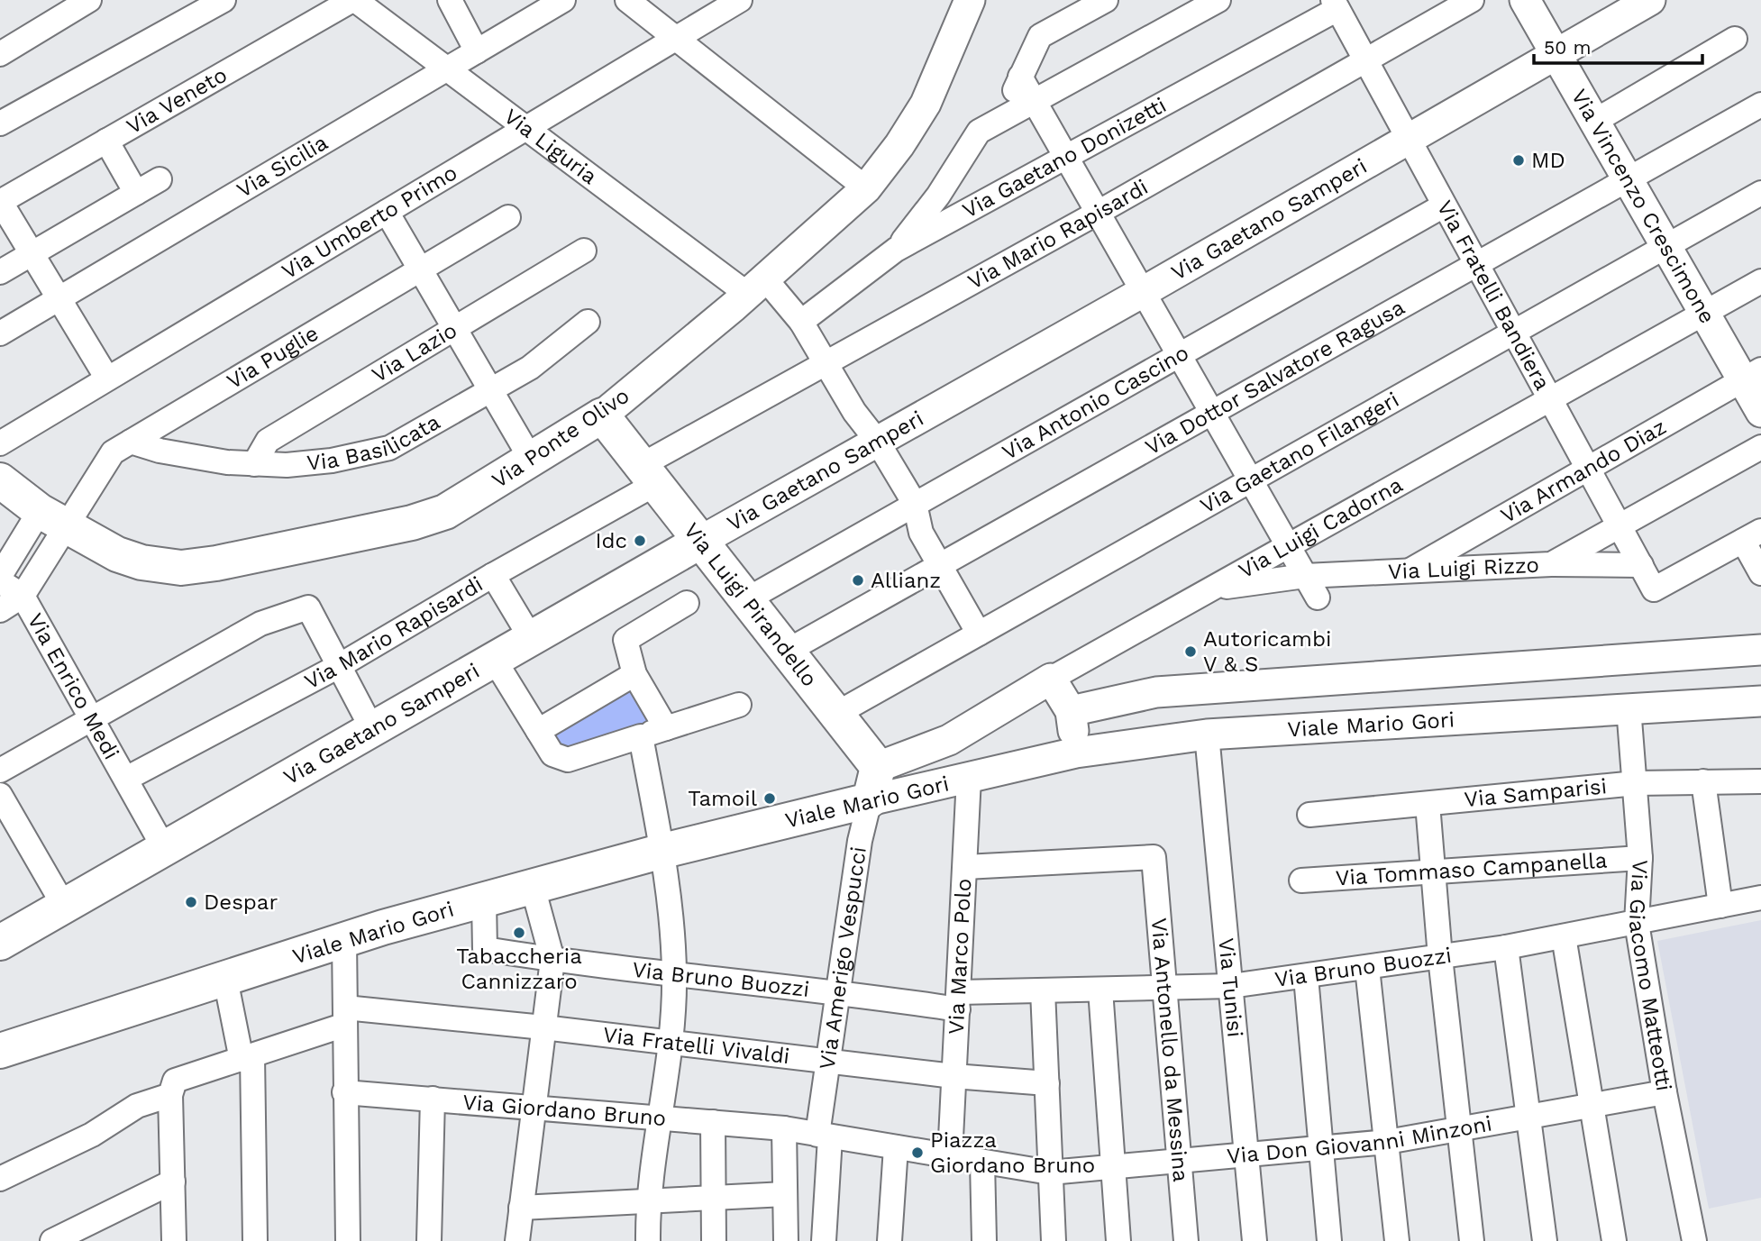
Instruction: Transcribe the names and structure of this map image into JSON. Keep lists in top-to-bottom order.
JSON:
{
  "streets": {
    "main road": [
      "Via Gaetano Samperi",
      "Via Ponte Olivo",
      "Via Luigi Pirandello",
      "Viale Mario Gori"
    ],
    "street": [
      "Via Veneto",
      "Via Liguria",
      "Via Gaetano Donizetti",
      "Via Sicilia",
      "Via Vincenzo Crescimone",
      "Via Umberto Primo",
      "Via Mario Rapisardi",
      "Via Fratelli Bandiera",
      "Via Lazio",
      "Via Puglie",
      "Via Dottor Salvatore Ragusa",
      "Via Antonio Cascino",
      "Via Basilicata",
      "Via Gaetano Filangeri",
      "Via Armando Diaz",
      "Via Luigi Cadorna",
      "Via Luigi Rizzo",
      "Via Enrico Medi",
      "Via Samparisi",
      "Via Tommaso Campanella",
      "Via Marco Polo",
      "Via Amerigo Vespucci",
      "Via Bruno Buozzi",
      "Via Giacomo Matteotti",
      "Via Tunisi",
      "Via Fratelli Vivaldi",
      "Via Antonello da Messina",
      "Via Giordano Bruno",
      "Via Don Giovanni Minzoni"
    ]
  },
  "crossings": [
    ["Via Veneto", "Via Liguria"],
    ["Via Liguria", "Via Gaetano Donizetti"],
    ["Via Liguria", "Via Sicilia"],
    ["Via Liguria", "Via Gaetano Samperi"],
    ["Via Liguria", "Via Umberto Primo"],
    ["Via Liguria", "Via Mario Rapisardi"],
    ["Via Liguria", "Via Dottor Salvatore Ragusa"],
    ["Via Liguria", "Via Antonio Cascino"],
    ["Via Liguria", "Via Ponte Olivo"],
    ["Via Liguria", "Via Gaetano Filangeri"],
    ["Via Gaetano Donizetti", "Via Fratelli Bandiera"],
    ["Via Vincenzo Crescimone", "Via Gaetano Samperi"],
    ["Via Vincenzo Crescimone", "Via Dottor Salvatore Ragusa"],
    ["Via Vincenzo Crescimone", "Via Gaetano Filangeri"],
    ["Via Vincenzo Crescimone", "Via Armando Diaz"],
    ["Via Vincenzo Crescimone", "Via Luigi Cadorna"],
    ["Via Gaetano Samperi", "Via Fratelli Bandiera"],
    ["Via Gaetano Samperi", "Via Luigi Pirandello"],
    ["Via Gaetano Samperi", "Via Enrico Medi"],
    ["Via Mario Rapisardi", "Via Fratelli Bandiera"],
    ["Via Mario Rapisardi", "Via Luigi Pirandello"],
    ["Via Mario Rapisardi", "Via Enrico Medi"],
    ["Via Fratelli Bandiera", "Via Dottor Salvatore Ragusa"],
    ["Via Fratelli Bandiera", "Via Antonio Cascino"],
    ["Via Fratelli Bandiera", "Via Gaetano Filangeri"],
    ["Via Fratelli Bandiera", "Via Armando Diaz"],
    ["Via Fratelli Bandiera", "Via Luigi Cadorna"],
    ["Via Fratelli Bandiera", "Via Luigi Rizzo"],
    ["Via Lazio", "Via Basilicata"],
    ["Via Puglie", "Via Ponte Olivo"],
    ["Via Puglie", "Via Basilicata"],
    ["Via Puglie", "Via Enrico Medi"],
    ["Via Dottor Salvatore Ragusa", "Via Luigi Pirandello"],
    ["Via Antonio Cascino", "Via Luigi Pirandello"],
    ["Via Ponte Olivo", "Via Luigi Pirandello"],
    ["Via Ponte Olivo", "Via Enrico Medi"],
    ["Via Gaetano Filangeri", "Via Luigi Pirandello"],
    ["Via Armando Diaz", "Via Luigi Rizzo"],
    ["Via Luigi Cadorna", "Via Luigi Rizzo"],
    ["Via Luigi Cadorna", "Via Luigi Pirandello"],
    ["Viale Mario Gori", "Via Marco Polo"],
    ["Viale Mario Gori", "Via Amerigo Vespucci"],
    ["Viale Mario Gori", "Via Bruno Buozzi"],
    ["Viale Mario Gori", "Via Giacomo Matteotti"],
    ["Viale Mario Gori", "Via Tunisi"],
    ["Via Samparisi", "Via Giacomo Matteotti"],
    ["Via Tommaso Campanella", "Via Giacomo Matteotti"],
    ["Via Marco Polo", "Via Bruno Buozzi"],
    ["Via Marco Polo", "Via Fratelli Vivaldi"],
    ["Via Marco Polo", "Via Antonello da Messina"],
    ["Via Marco Polo", "Via Don Giovanni Minzoni"],
    ["Via Amerigo Vespucci", "Via Bruno Buozzi"],
    ["Via Amerigo Vespucci", "Via Fratelli Vivaldi"],
    ["Via Amerigo Vespucci", "Via Giordano Bruno"],
    ["Via Bruno Buozzi", "Via Giacomo Matteotti"],
    ["Via Bruno Buozzi", "Via Tunisi"],
    ["Via Bruno Buozzi", "Via Antonello da Messina"],
    ["Via Giacomo Matteotti", "Via Don Giovanni Minzoni"],
    ["Via Tunisi", "Via Don Giovanni Minzoni"],
    ["Via Antonello da Messina", "Via Don Giovanni Minzoni"],
    ["Via Giordano Bruno", "Via Don Giovanni Minzoni"]
  ],
  "places": [
    "MD",
    "Idc",
    "Allianz",
    "Autoricambi V & S",
    "Tamoil",
    "Despar",
    "Tabaccheria Cannizzaro",
    "Piazza Giordano Bruno"
  ],
  "scale_bar": "50 m"
}
